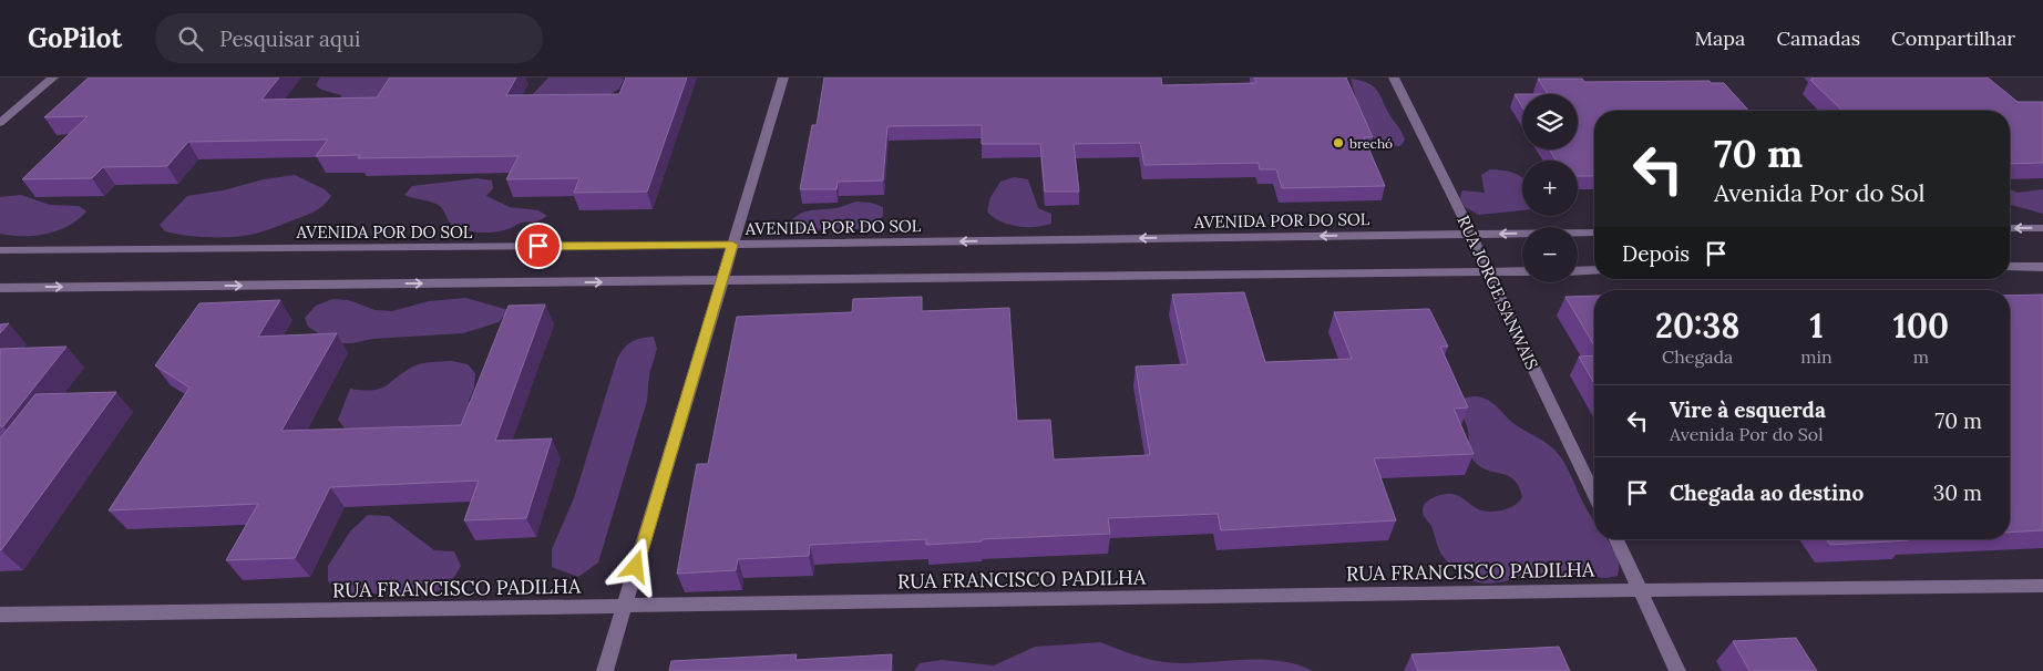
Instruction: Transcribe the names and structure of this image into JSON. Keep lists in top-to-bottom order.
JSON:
{
  "streets": {
    "street": ["AVENIDA POR DO SOL", "RUA JORGE SANWAIS", "RUA FRANCISCO PADILHA"]
  },
  "crossings": [
    ["AVENIDA POR DO SOL", "RUA JORGE SANWAIS"]
  ],
  "places": ["brechó"],
  "page": {
    "header": "GoPilot",
    "search": "Pesquisar aqui",
    "nav": ["Mapa", "Camadas", "Compartilhar"],
    "map_buttons": ["+", "−"],
    "turn": ["70 m", "Avenida Por do Sol"],
    "then": "Depois",
    "eta": [
      "20:38",
      "Chegada",
      "1",
      "min",
      "100",
      "m"
    ],
    "list": [
      {
        "name": "Vire à esquerda",
        "note": "Avenida Por do Sol",
        "value": "70 m"
      },
      {
        "name": "Chegada ao destino",
        "value": "30 m"
      }
    ]
  }
}
